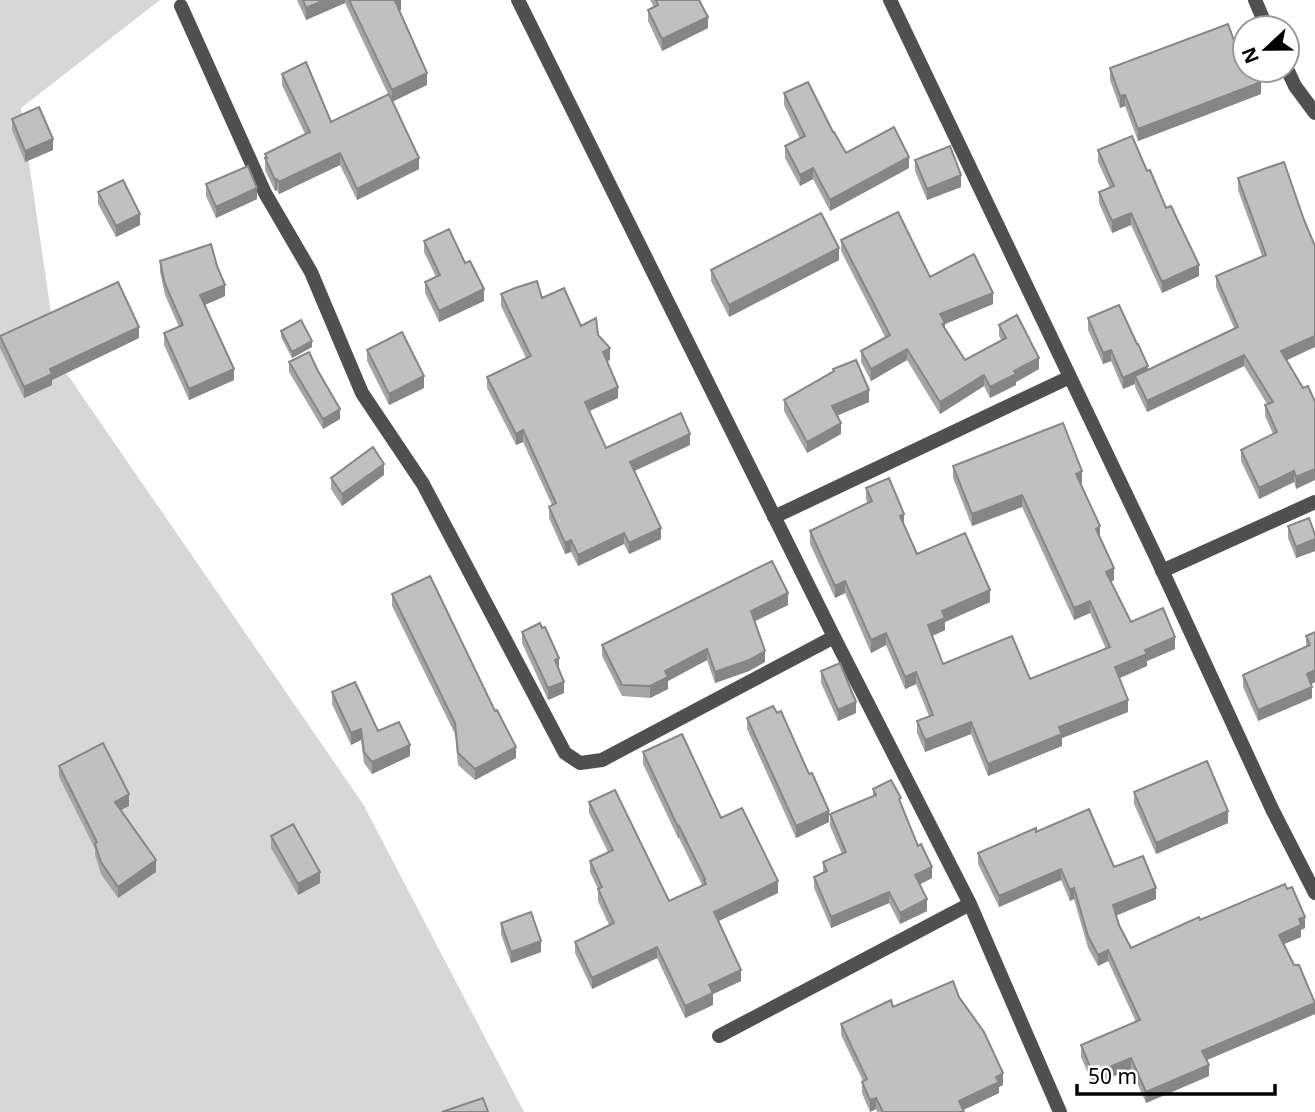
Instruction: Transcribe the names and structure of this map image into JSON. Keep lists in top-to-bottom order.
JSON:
{
  "scale_bar": "50 m",
  "north": "left"
}
